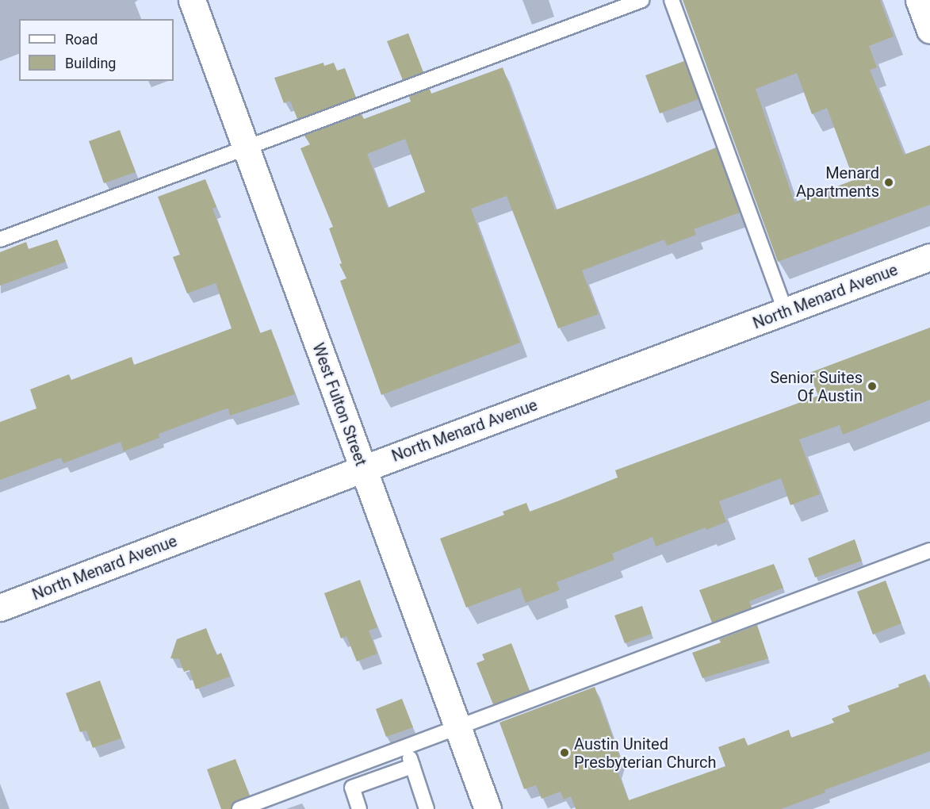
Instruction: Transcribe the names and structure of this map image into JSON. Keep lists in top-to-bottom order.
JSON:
{
  "streets": {
    "street": ["North Menard Avenue", "West Fulton Street"]
  },
  "crossings": [
    ["North Menard Avenue", "West Fulton Street"]
  ],
  "places": ["Menard Apartments", "Senior Suites Of Austin", "Austin United Presbyterian Church"],
  "legend": ["Road", "Building"]
}
